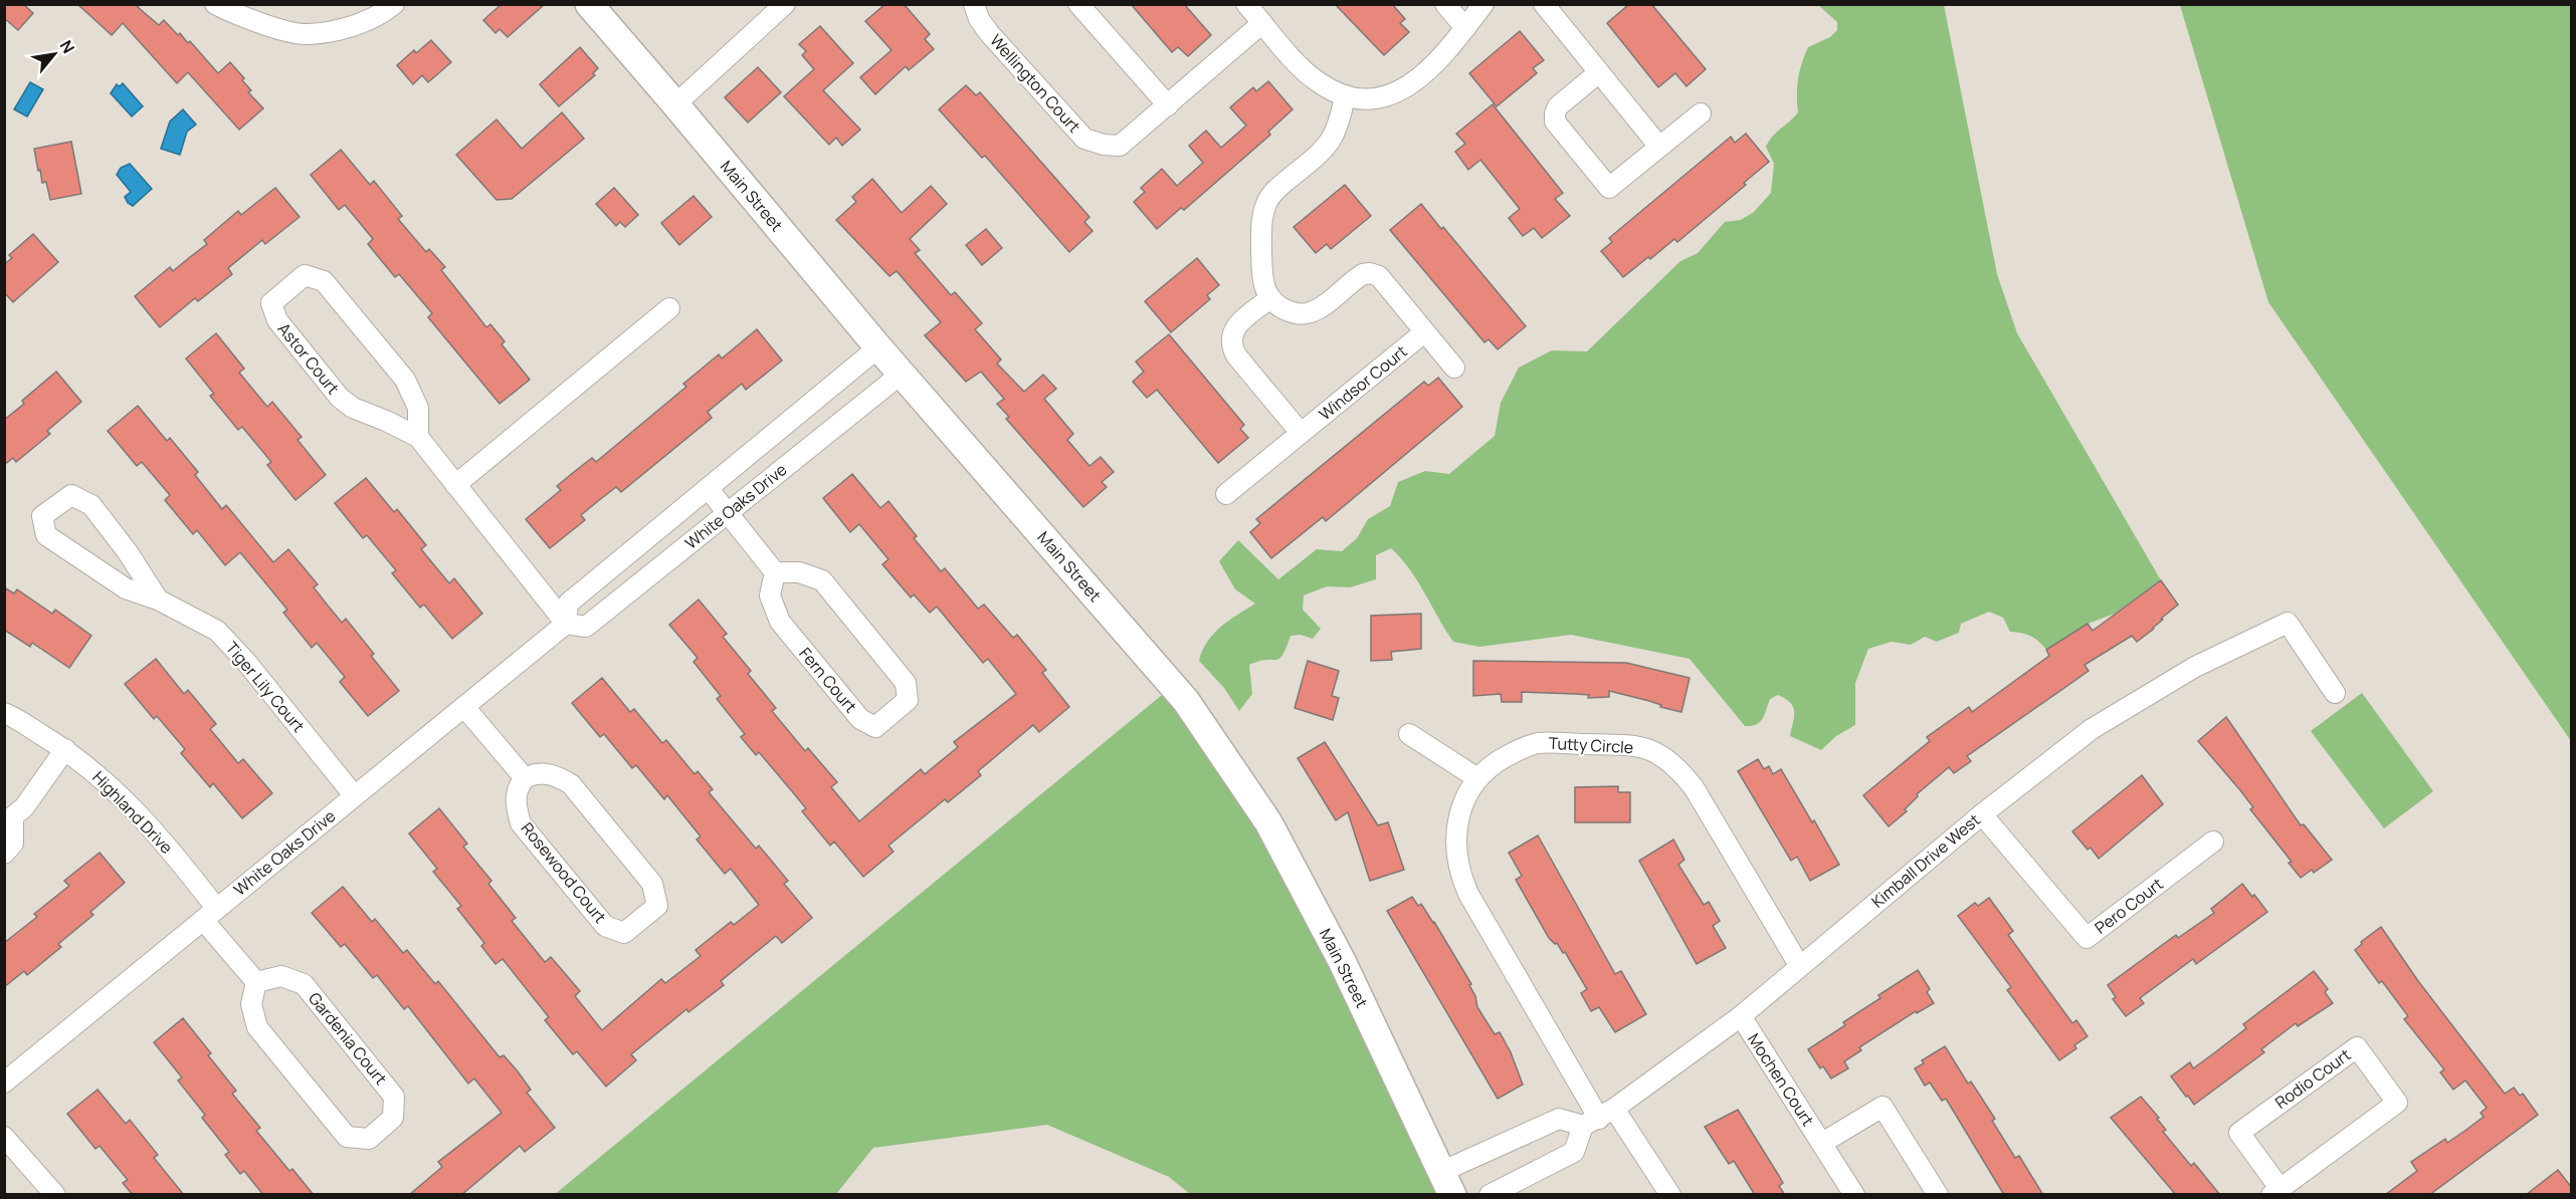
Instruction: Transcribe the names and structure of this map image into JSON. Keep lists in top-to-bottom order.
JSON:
{
  "streets": {
    "main road": ["Main Street"],
    "street": [
      "Wellington Court",
      "Astor Court",
      "Windsor Court",
      "White Oaks Drive",
      "Fern Court",
      "Tiger Lily Court",
      "Tutty Circle",
      "Highland Drive",
      "Kimball Drive West",
      "Rosewood Court",
      "Pero Court",
      "Gardenia Court",
      "Rodio Court",
      "Mochen Court"
    ]
  },
  "crossings": [
    ["Main Street", "White Oaks Drive"],
    ["Astor Court", "White Oaks Drive"],
    ["White Oaks Drive", "Tiger Lily Court"],
    ["White Oaks Drive", "Highland Drive"],
    ["Tutty Circle", "Kimball Drive West"],
    ["Kimball Drive West", "Pero Court"],
    ["Kimball Drive West", "Mochen Court"]
  ],
  "north": "top right"
}
